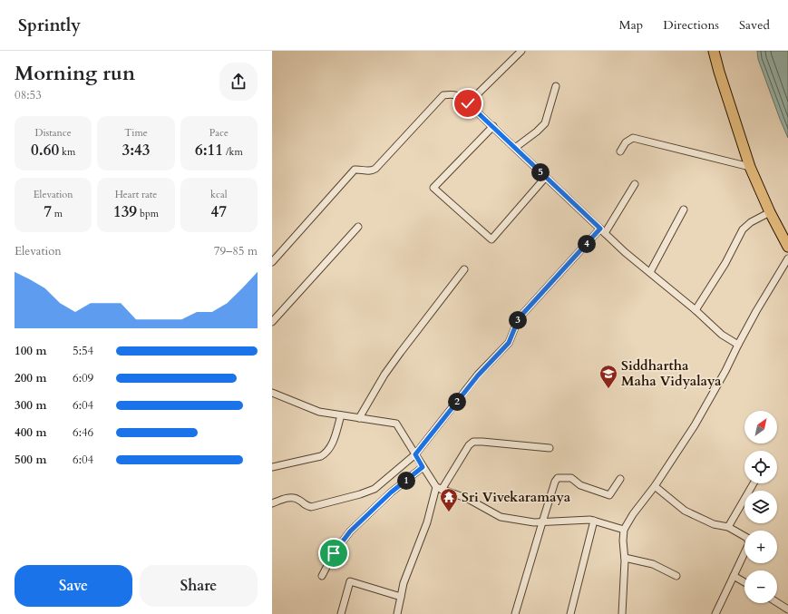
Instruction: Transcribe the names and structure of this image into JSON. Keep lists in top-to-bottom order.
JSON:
{
  "places": {
    "school or university": ["Siddhartha Maha Vidyalaya"],
    "temple": ["Sri Vivekaramaya"]
  },
  "north": "top right",
  "page": {
    "header": "Sprintly",
    "nav": ["Map", "Directions", "Saved"],
    "heading": ["Morning run", "08:53"],
    "stats": [
      ["Distance", "0.60 km"],
      ["Time", "3:43"],
      ["Pace", "6:11 /km"],
      ["Elevation", "7 m"],
      ["Heart rate", "139 bpm"],
      ["kcal", "47"]
    ],
    "pins": [
      "5",
      "4",
      "3",
      "2",
      "1"
    ],
    "chart": ["Elevation", "79–85 m"],
    "list": [
      {
        "name": "100 m",
        "note": "5:54"
      },
      {
        "name": "200 m",
        "note": "6:09"
      },
      {
        "name": "300 m",
        "note": "6:04"
      },
      {
        "name": "400 m",
        "note": "6:46"
      },
      {
        "name": "500 m",
        "note": "6:04"
      }
    ],
    "map_buttons": ["+", "−"],
    "buttons": ["Save", "Share"]
  }
}
